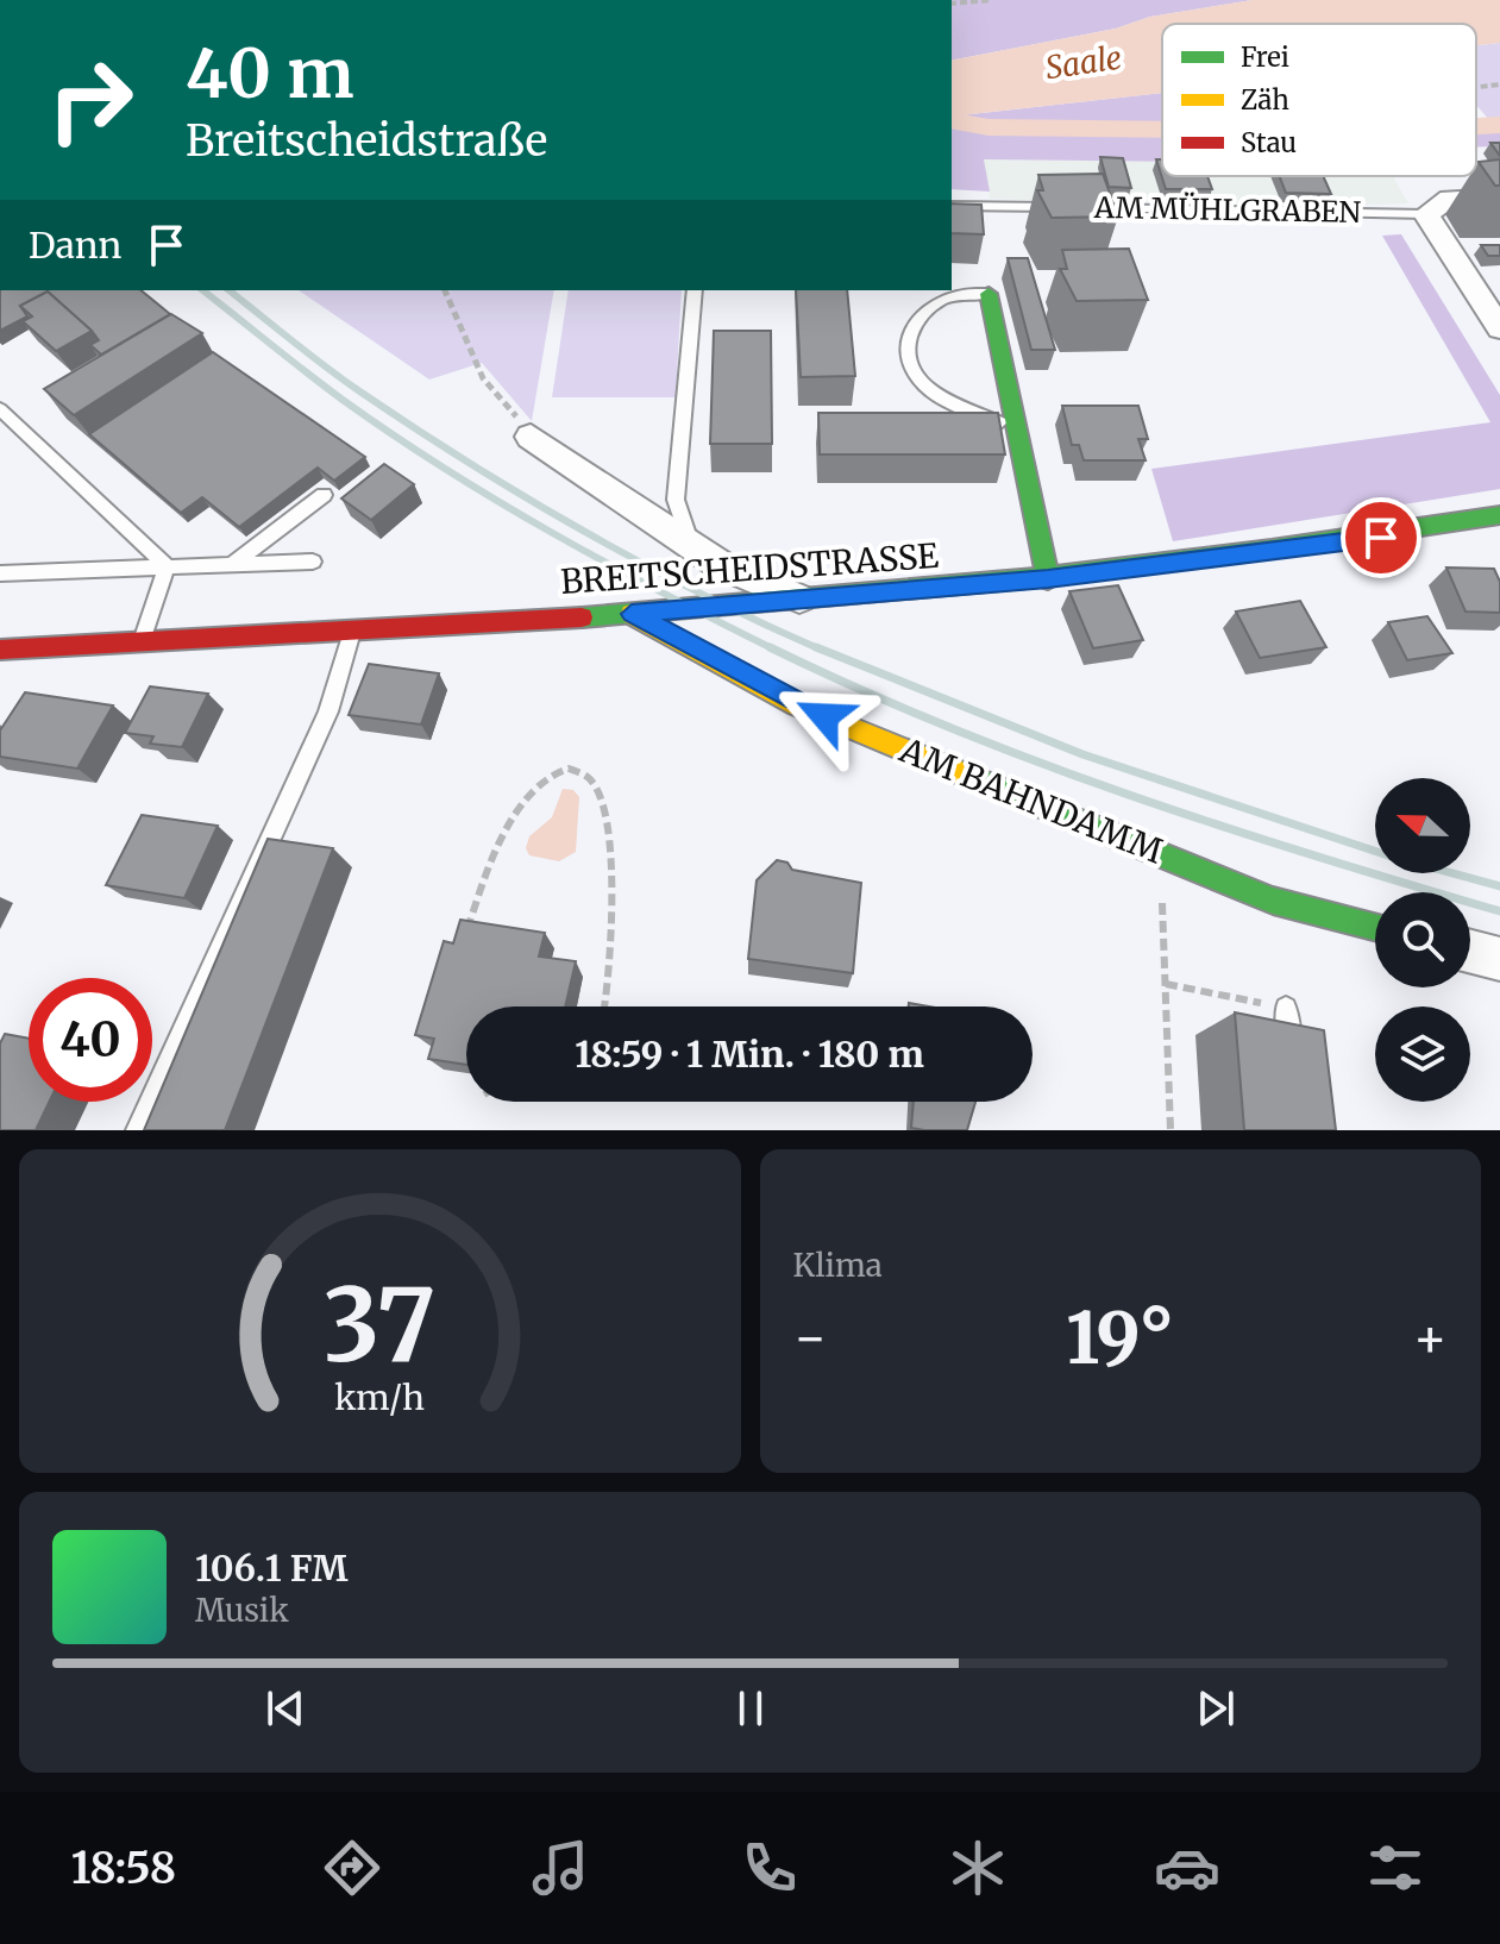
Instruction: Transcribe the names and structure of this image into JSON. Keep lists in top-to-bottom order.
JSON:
{
  "streets": {
    "street": ["AM MÜHLGRABEN", "BREITSCHEIDSTRASSE", "AM BAHNDAMM"]
  },
  "crossings": [
    ["BREITSCHEIDSTRASSE", "AM BAHNDAMM"]
  ],
  "water": ["Saale"],
  "legend": ["Frei", "Zäh", "Stau"],
  "north": "left",
  "page": {
    "turn": ["40 m", "Breitscheidstraße"],
    "then": "Dann",
    "limit": "40",
    "trip": "18:59 · 1 Min. · 180 m",
    "tile": "Klima",
    "heat": ["−", "19°", "+"],
    "song": ["106.1 FM", "Musik"],
    "tabs": "18:58",
    "gauge": ["37", "km/h"]
  }
}
